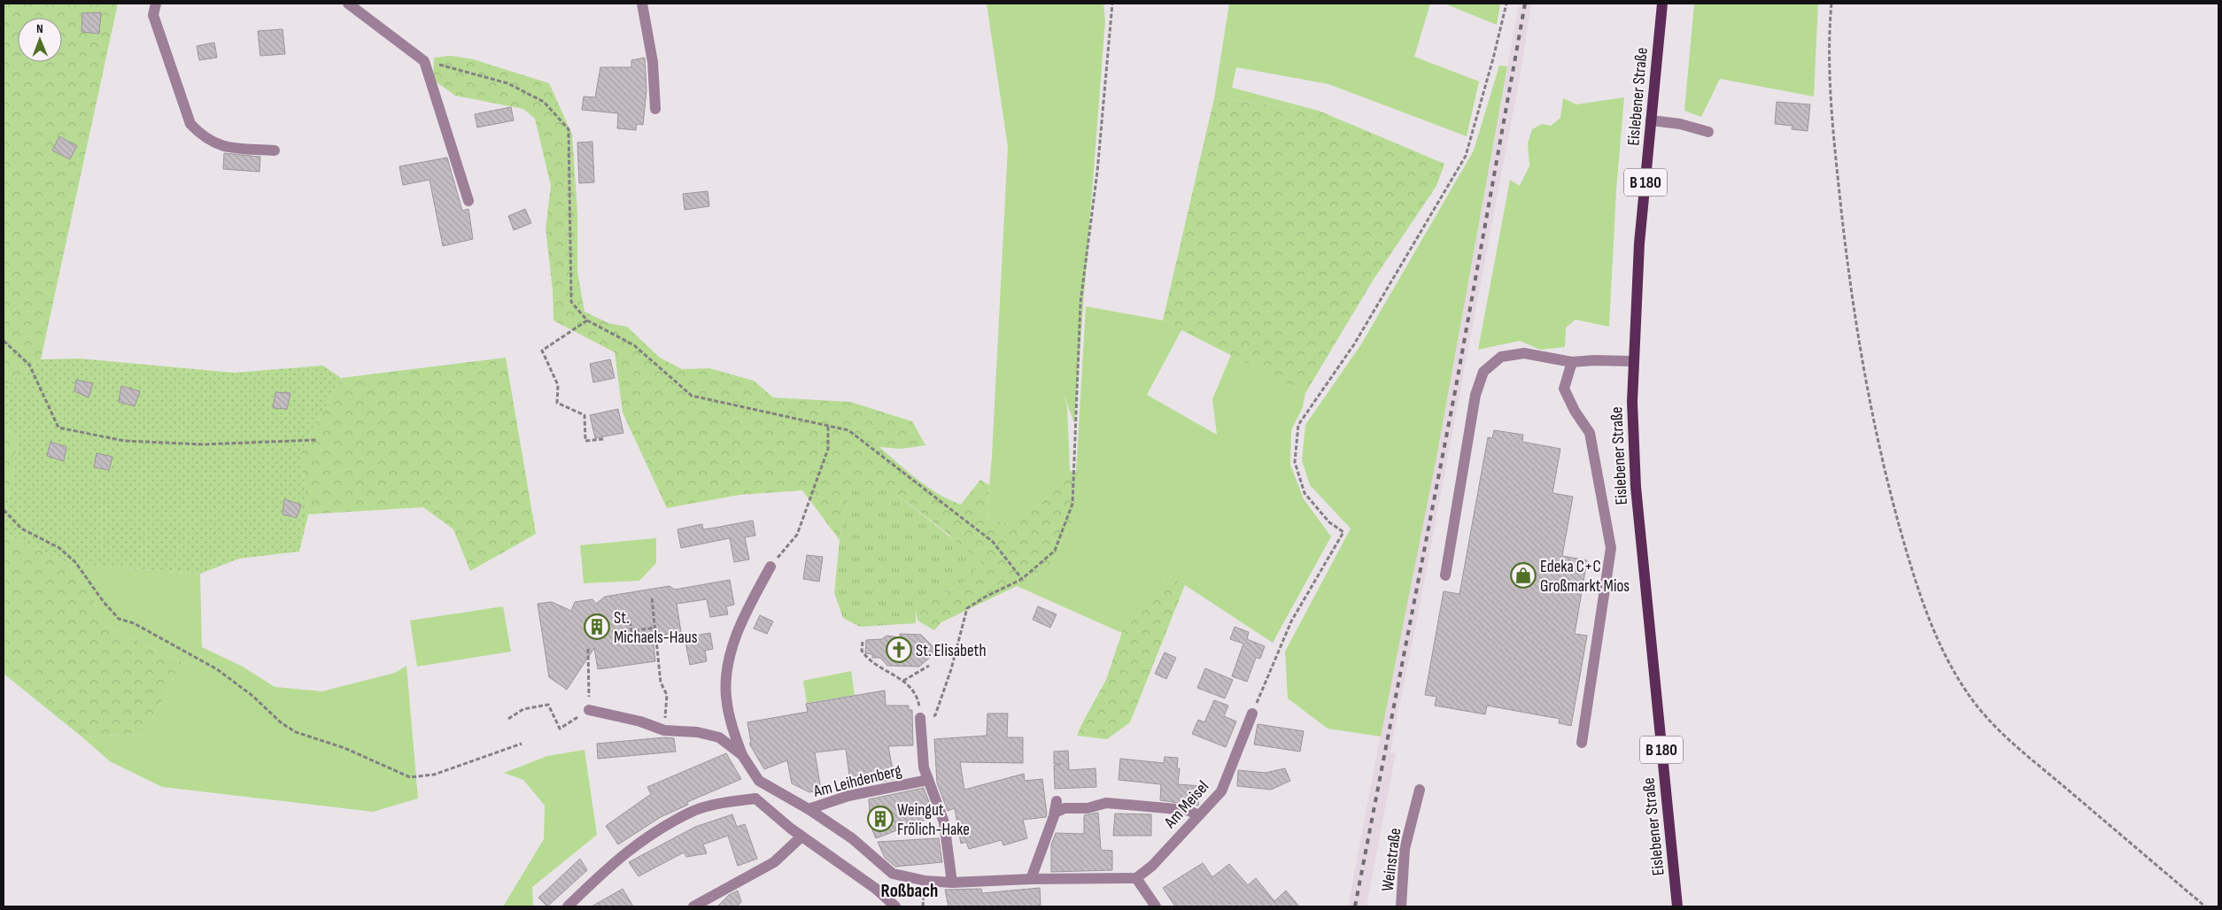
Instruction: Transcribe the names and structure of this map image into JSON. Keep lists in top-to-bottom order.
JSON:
{
  "streets": {
    "main road": ["Eislebener Straße", "B 180"],
    "street": ["Am Leihdenberg", "Am Meisel", "Weinstraße"]
  },
  "districts": ["Roßbach"],
  "places": {
    "shop": ["Edeka C+C Großmarkt Mios"],
    "building": ["St. Michaels-Haus", "Weingut Frölich-Hake"],
    "church": ["St. Elisabeth"]
  },
  "north": "top"
}
